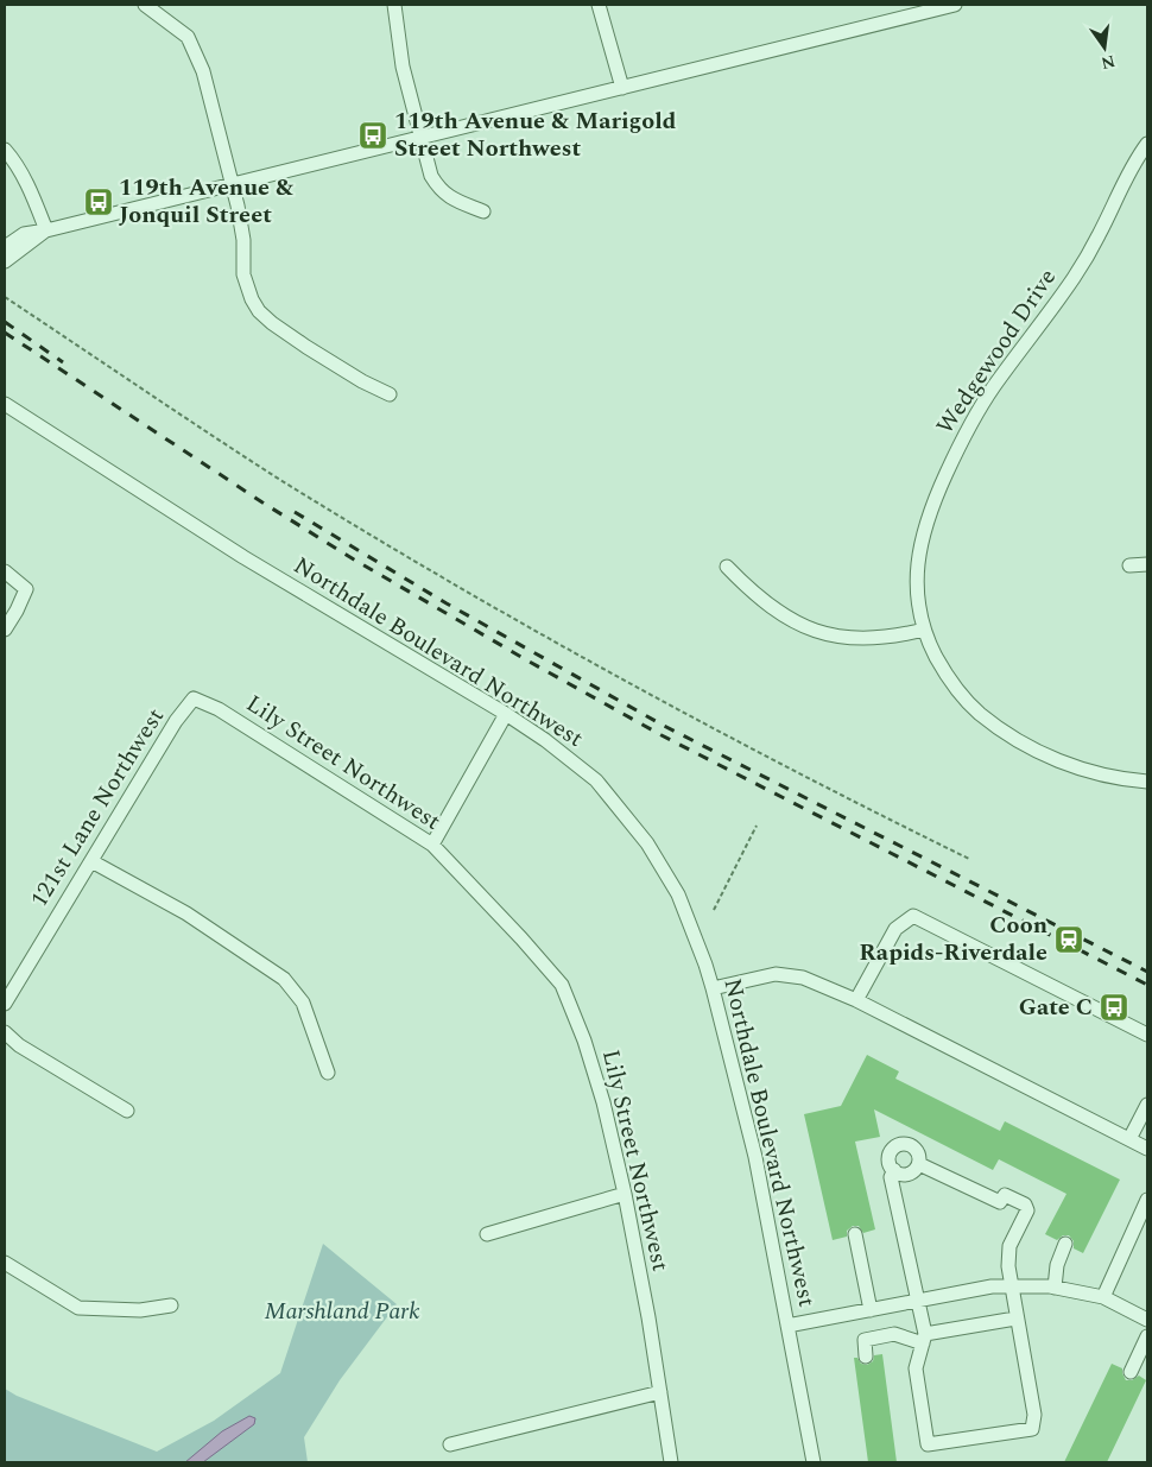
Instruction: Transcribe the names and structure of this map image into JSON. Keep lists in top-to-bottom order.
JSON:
{
  "streets": {
    "street": [
      "Wedgewood Drive",
      "Northdale Boulevard Northwest",
      "Lily Street Northwest",
      "121st Lane Northwest"
    ]
  },
  "crossings": [
    ["Lily Street Northwest", "121st Lane Northwest"]
  ],
  "parks": ["Marshland Park"],
  "places": {
    "bus stop": ["119th Avenue & Marigold Street Northwest", "119th Avenue & Jonquil Street", "Gate C"],
    "station": ["Coon Rapids-Riverdale"]
  },
  "north": "bottom"
}
